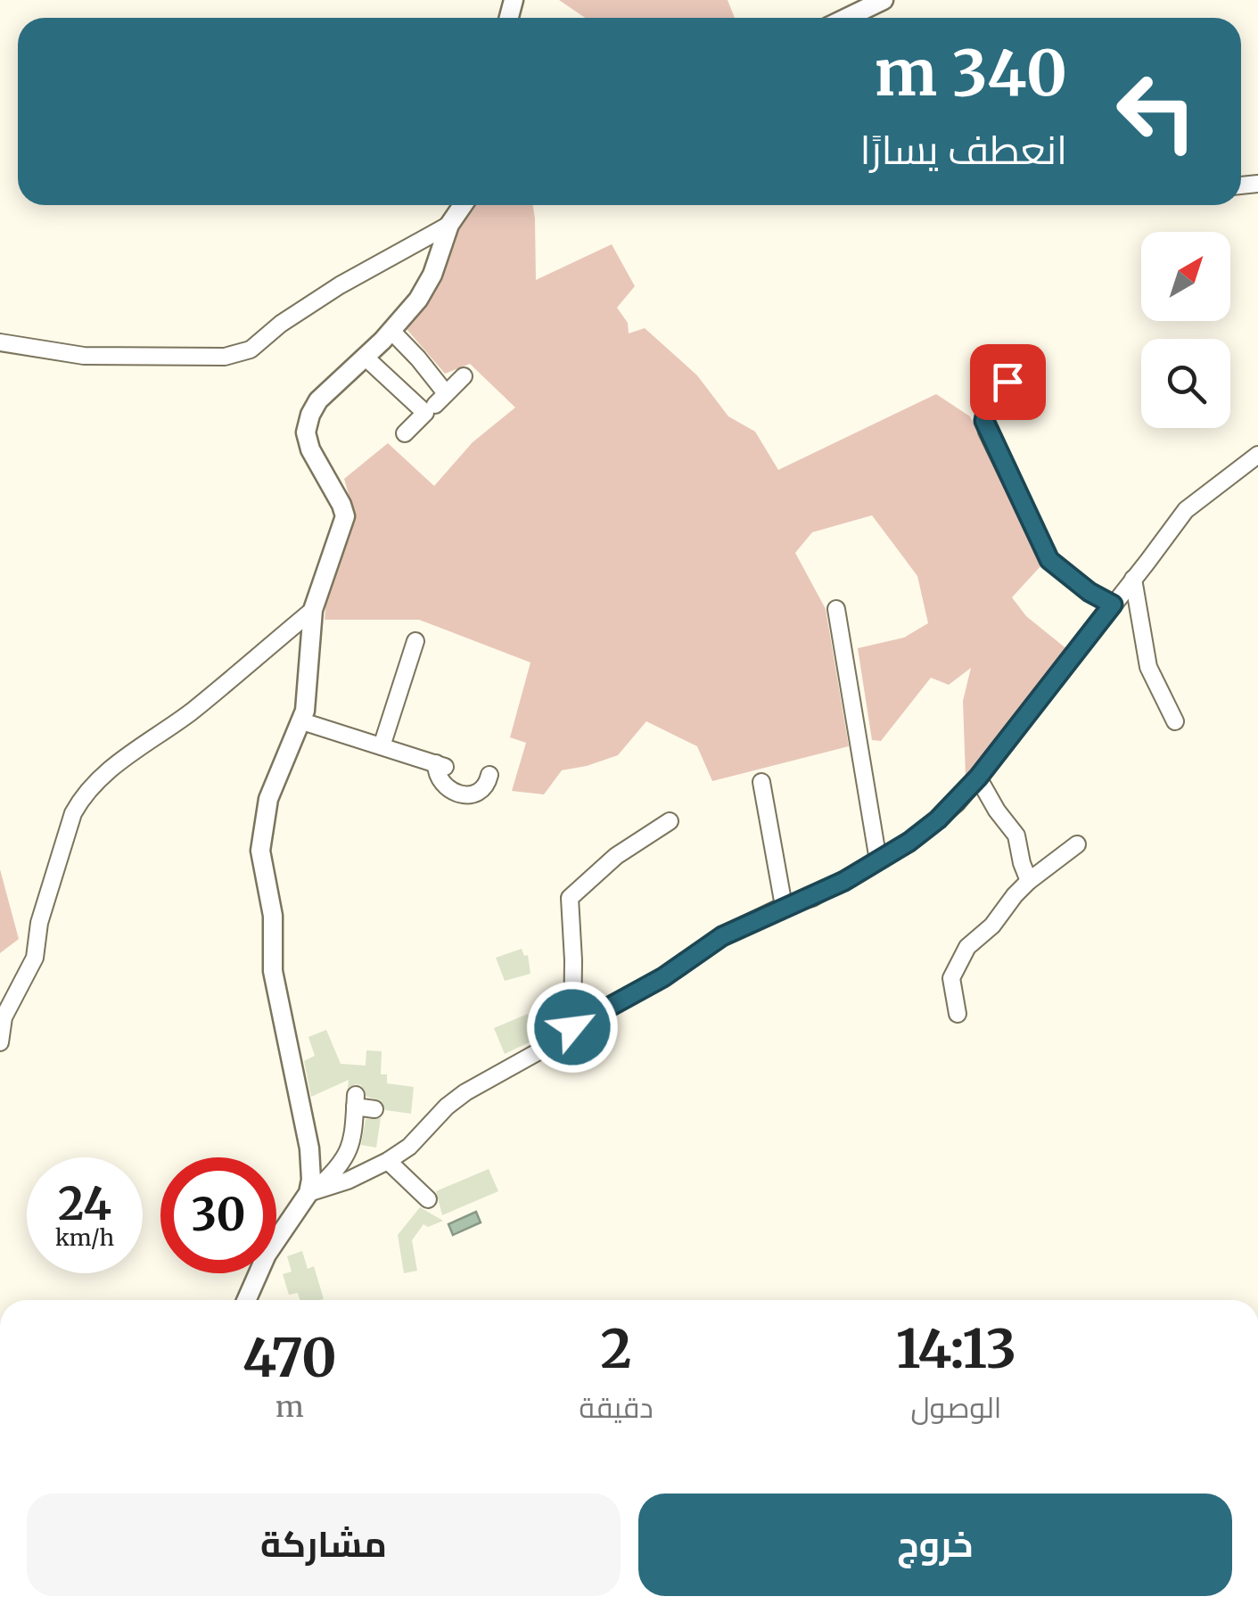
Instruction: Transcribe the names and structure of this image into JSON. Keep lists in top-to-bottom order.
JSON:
{
  "north": "top right",
  "page": {
    "turn": ["340 m", "انعطف يسارًا"],
    "speed": "24 km/h",
    "limit": "30",
    "eta": [
      "14:13",
      "الوصول",
      "2",
      "دقيقة",
      "470",
      "m"
    ],
    "buttons": ["خروج", "مشاركة"]
  }
}
